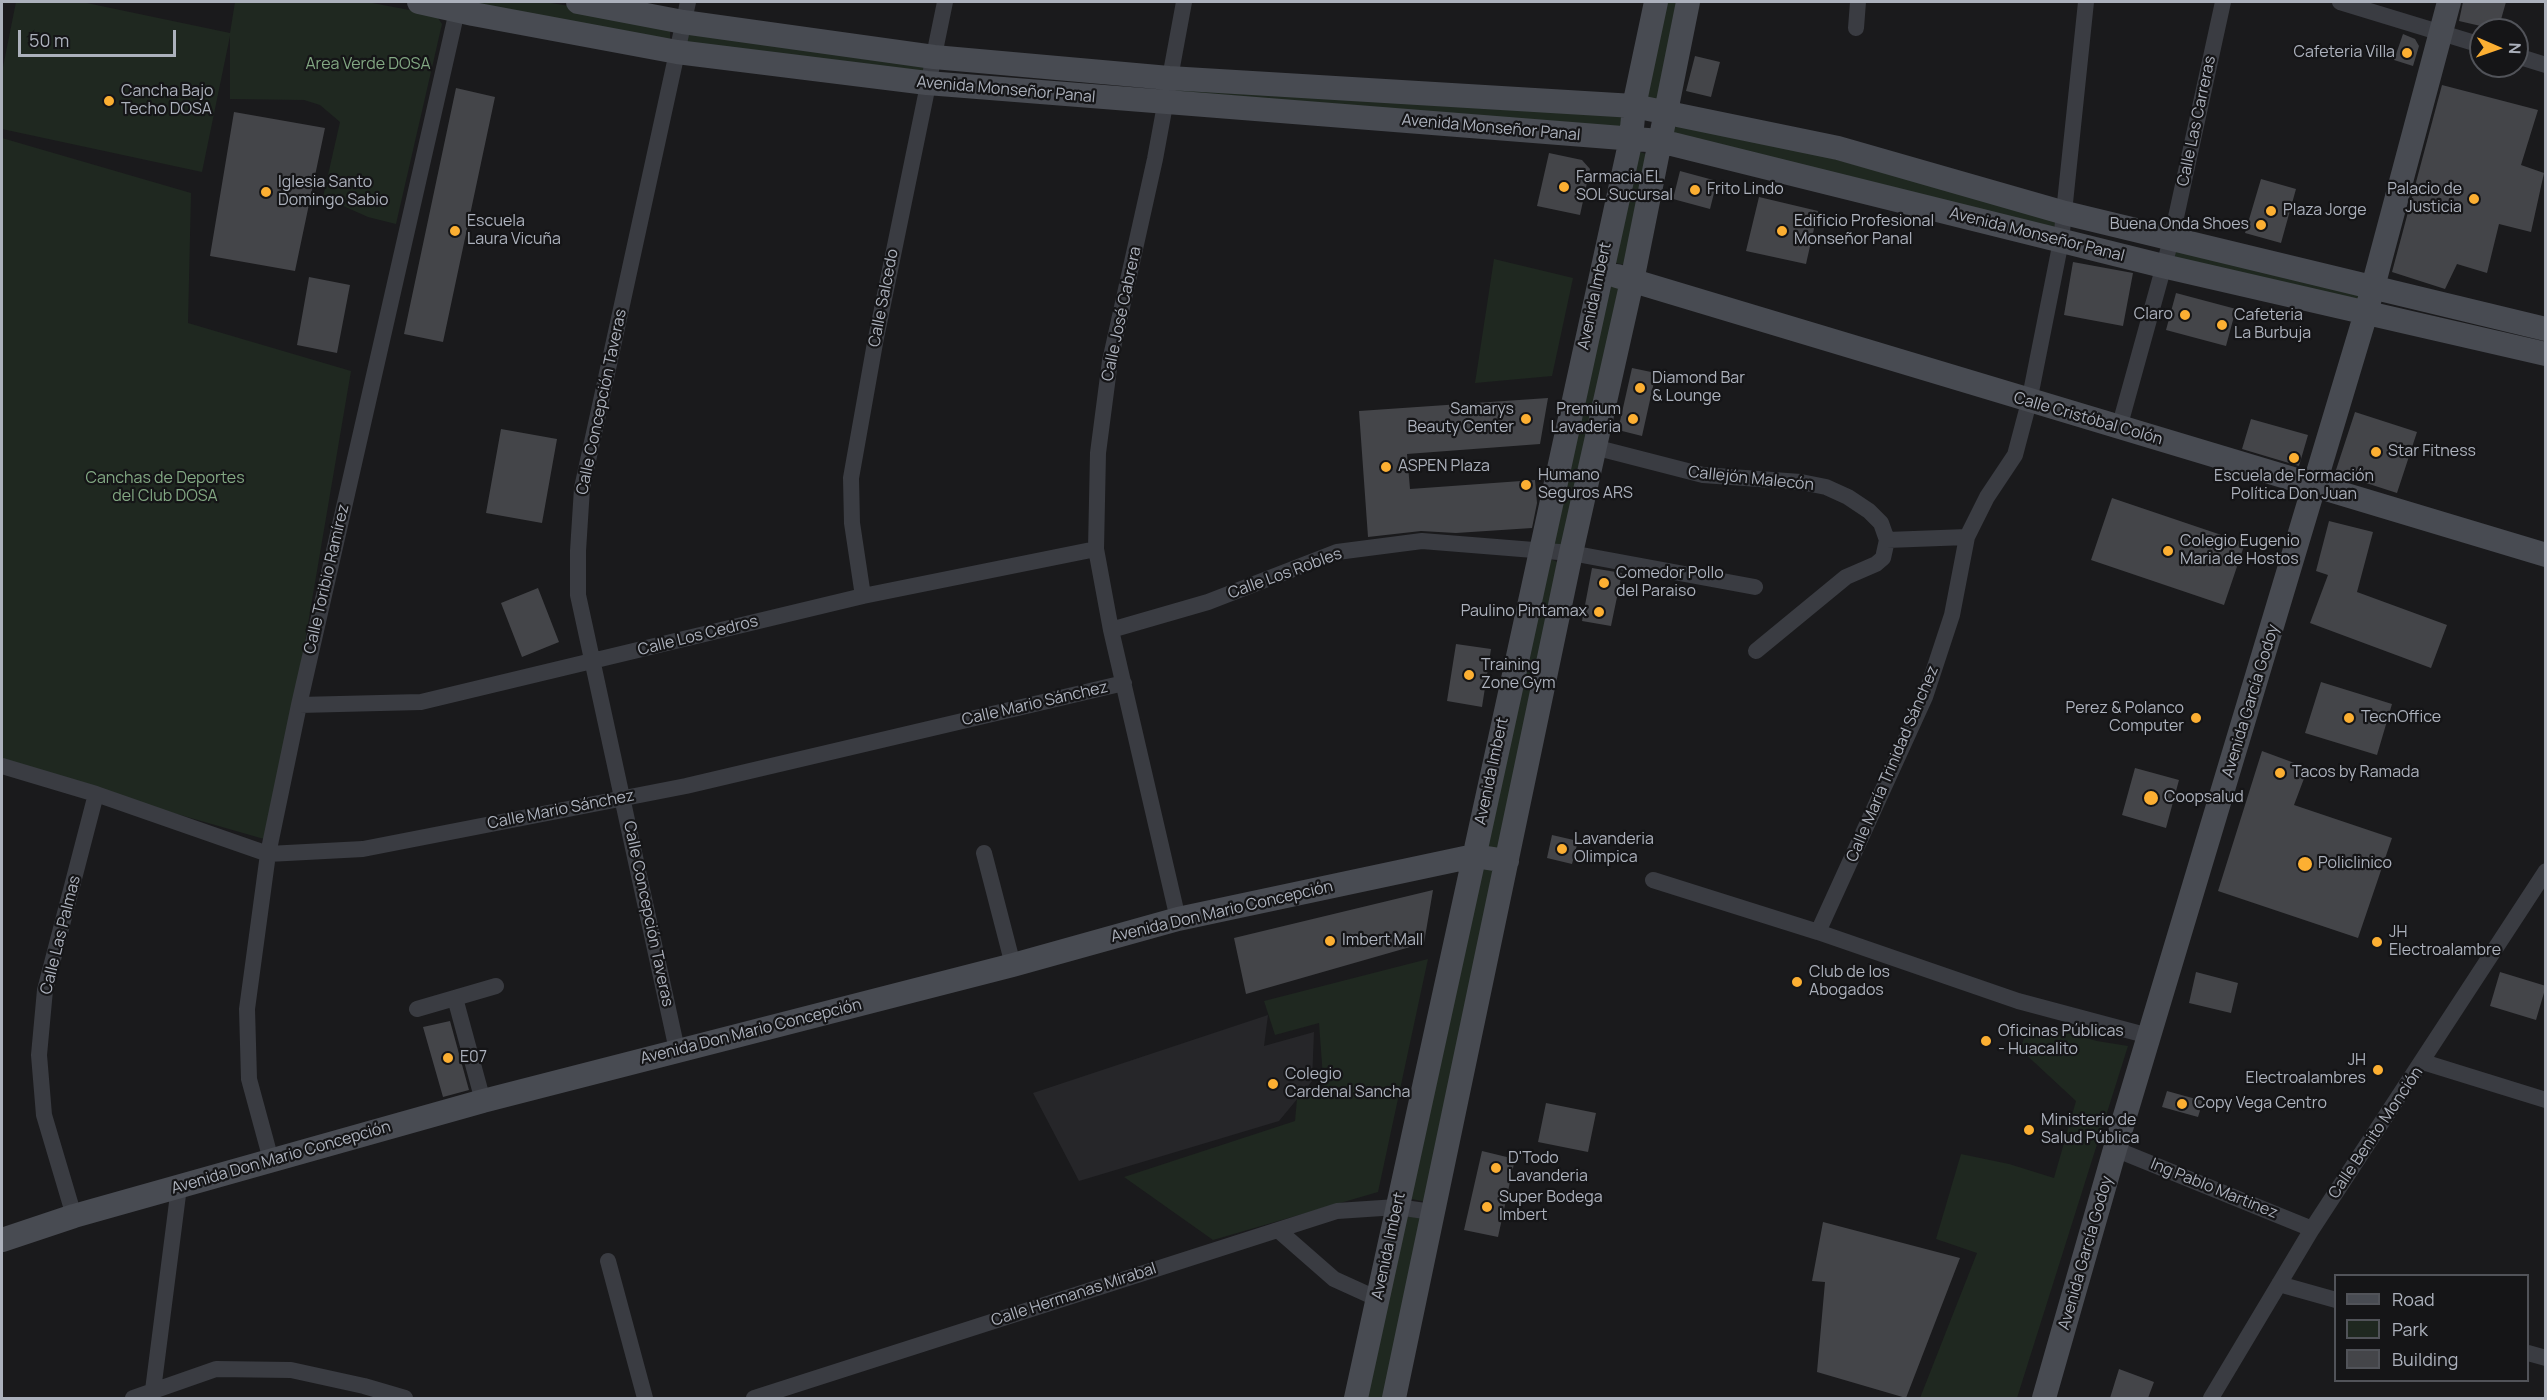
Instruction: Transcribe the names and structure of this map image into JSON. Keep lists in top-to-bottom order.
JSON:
{
  "streets": {
    "main road": [
      "Avenida Monseñor Panal",
      "Avenida Imbert",
      "Calle Cristóbal Colón",
      "Avenida García Godoy",
      "Avenida Don Mario Concepción"
    ],
    "street": [
      "Calle Las Carreras",
      "Calle Salcedo",
      "Calle José Cabrera",
      "Calle Concepción Taveras",
      "Callejón Malecón",
      "Calle Los Robles",
      "Calle Toribio Ramírez",
      "Calle Los Cedros",
      "Calle Mario Sánchez",
      "Calle María Trinidad Sánchez",
      "Calle Las Palmas",
      "Calle Benito Monción",
      "Ing Pablo Martinez",
      "Calle Hermanas Mirabal"
    ]
  },
  "crossings": [
    ["Avenida Monseñor Panal", "Calle Las Carreras"],
    ["Avenida Monseñor Panal", "Avenida Imbert"],
    ["Avenida Monseñor Panal", "Calle Salcedo"],
    ["Avenida Monseñor Panal", "Calle José Cabrera"],
    ["Avenida Monseñor Panal", "Calle Concepción Taveras"],
    ["Avenida Monseñor Panal", "Calle Toribio Ramírez"],
    ["Avenida Monseñor Panal", "Avenida García Godoy"],
    ["Avenida Monseñor Panal", "Calle María Trinidad Sánchez"],
    ["Calle Las Carreras", "Calle Cristóbal Colón"],
    ["Avenida Imbert", "Calle Cristóbal Colón"],
    ["Avenida Imbert", "Callejón Malecón"],
    ["Avenida Imbert", "Calle Los Robles"],
    ["Avenida Imbert", "Avenida Don Mario Concepción"],
    ["Avenida Imbert", "Calle Hermanas Mirabal"],
    ["Calle Salcedo", "Calle Los Cedros"],
    ["Calle José Cabrera", "Calle Los Robles"],
    ["Calle José Cabrera", "Calle Los Cedros"],
    ["Calle José Cabrera", "Calle Mario Sánchez"],
    ["Calle José Cabrera", "Avenida Don Mario Concepción"],
    ["Calle Concepción Taveras", "Calle Los Cedros"],
    ["Calle Concepción Taveras", "Calle Mario Sánchez"],
    ["Calle Concepción Taveras", "Avenida Don Mario Concepción"],
    ["Calle Cristóbal Colón", "Avenida García Godoy"],
    ["Calle Cristóbal Colón", "Calle María Trinidad Sánchez"],
    ["Calle Toribio Ramírez", "Calle Los Cedros"],
    ["Calle Toribio Ramírez", "Calle Mario Sánchez"],
    ["Calle Toribio Ramírez", "Avenida Don Mario Concepción"],
    ["Avenida García Godoy", "Ing Pablo Martinez"],
    ["Calle Mario Sánchez", "Calle Las Palmas"],
    ["Avenida Don Mario Concepción", "Calle Las Palmas"],
    ["Calle Benito Monción", "Ing Pablo Martinez"]
  ],
  "parks": ["Area Verde DOSA", "Canchas de Deportes del Club DOSA"],
  "places": [
    "Cafeteria Villa",
    "Cancha Bajo Techo DOSA",
    "Farmacia EL SOL Sucursal",
    "Frito Lindo",
    "Iglesia Santo Domingo Sabio",
    "Palacio de Justicia",
    "Plaza Jorge",
    "Buena Onda Shoes",
    "Escuela Laura Vicuña",
    "Edificio Profesional Monseñor Panal",
    "Claro",
    "Cafeteria La Burbuja",
    "Diamond Bar & Lounge",
    "Samarys Beauty Center",
    "Premium Lavaderia",
    "Star Fitness",
    "Escuela de Formación Política Don Juan",
    "ASPEN Plaza",
    "Humano Seguros ARS",
    "Colegio Eugenio Maria de Hostos",
    "Comedor Pollo del Paraiso",
    "Paulino Pintamax",
    "Training Zone Gym",
    "Perez & Polanco Computer",
    "TecnOffice",
    "Tacos by Ramada",
    "Coopsalud",
    "Lavanderia Olimpica",
    "Policlinico",
    "Imbert Mall",
    "JH Electroalambre",
    "Club de los Abogados",
    "Oficinas Públicas - Huacalito",
    "E07",
    "JH Electroalambres",
    "Colegio Cardenal Sancha",
    "Copy Vega Centro",
    "Ministerio de Salud Pública",
    "D'Todo Lavanderia",
    "Super Bodega Imbert"
  ],
  "legend": ["Road", "Park", "Building"],
  "scale_bar": "50 m",
  "north": "right"
}
